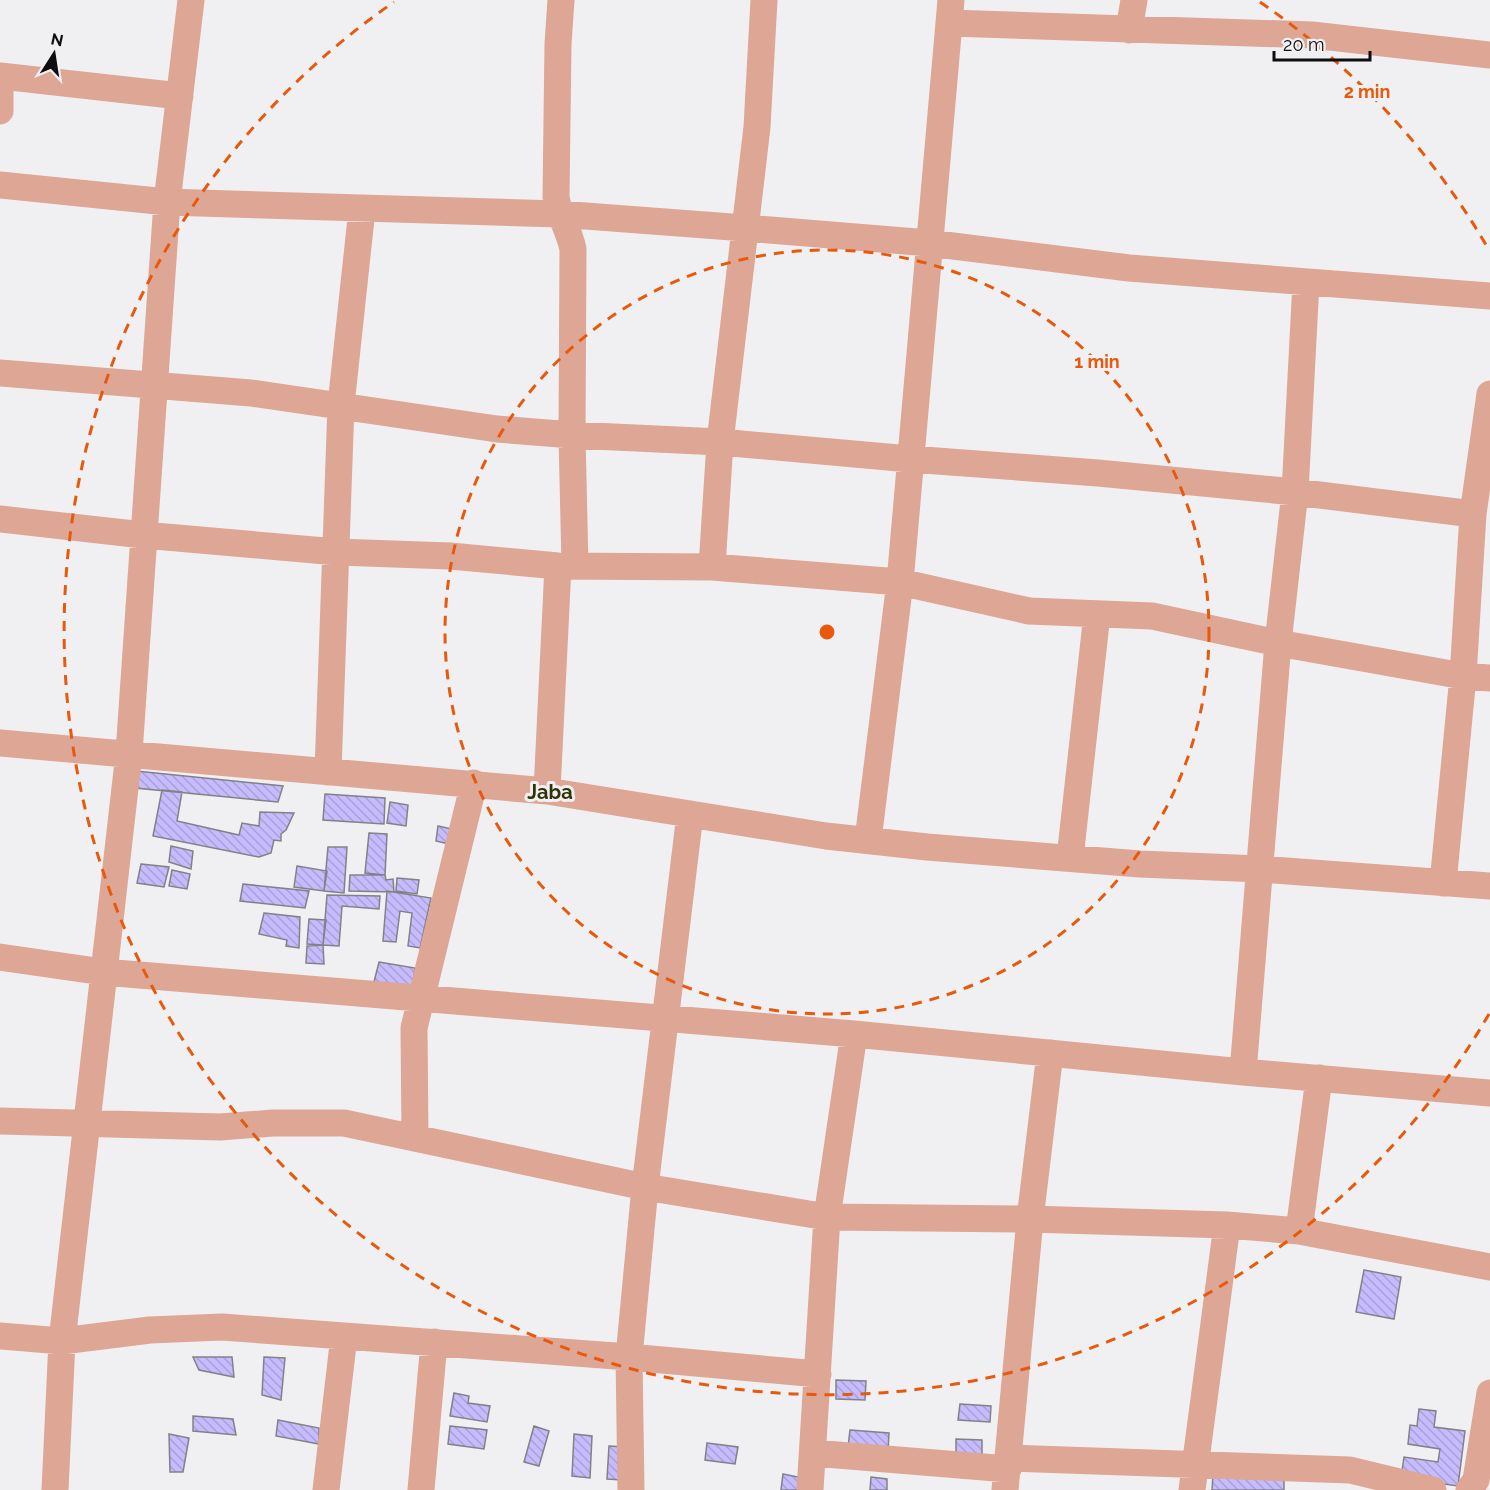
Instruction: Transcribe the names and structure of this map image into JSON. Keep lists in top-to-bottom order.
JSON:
{
  "districts": ["Jaba"],
  "scale_bar": "20 m",
  "north": "top",
  "rings": ["2 min", "1 min"]
}
